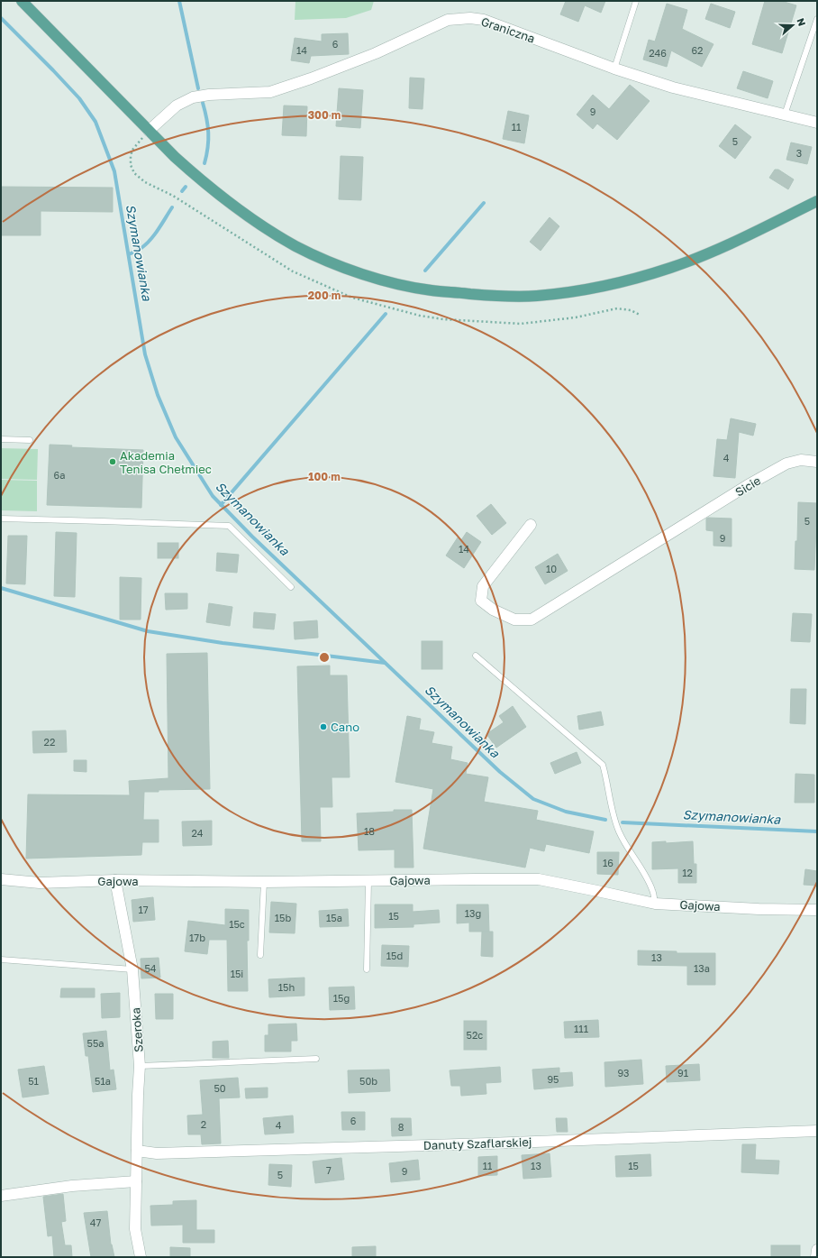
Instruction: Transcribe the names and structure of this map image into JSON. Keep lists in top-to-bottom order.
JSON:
{
  "streets": {
    "street": [
      "Graniczna",
      "Sicie",
      "Gajowa",
      "Szeroka",
      "Danuty Szaflarskiej"
    ]
  },
  "crossings": [
    ["Gajowa", "Szeroka"],
    ["Szeroka", "Danuty Szaflarskiej"]
  ],
  "water": ["Szymanowianka"],
  "places": ["Akademia Tenisa Chełmiec", "Cano"],
  "house_numbers": [
    "6",
    "14",
    "62",
    "246",
    "9",
    "11",
    "5",
    "3",
    "4",
    "6a",
    "5",
    "9",
    "14",
    "10",
    "22",
    "18",
    "24",
    "16",
    "12",
    "17",
    "13g",
    "15",
    "15b",
    "15a",
    "15c",
    "17b",
    "15d",
    "13",
    "54",
    "13a",
    "15i",
    "15h",
    "15g",
    "111",
    "52c",
    "55a",
    "93",
    "91",
    "95",
    "51",
    "51a",
    "50b",
    "50",
    "6",
    "2",
    "4",
    "8",
    "11",
    "13",
    "15",
    "7",
    "9",
    "5",
    "47"
  ],
  "north": "right",
  "rings": ["300 m", "200 m", "100 m"]
}
